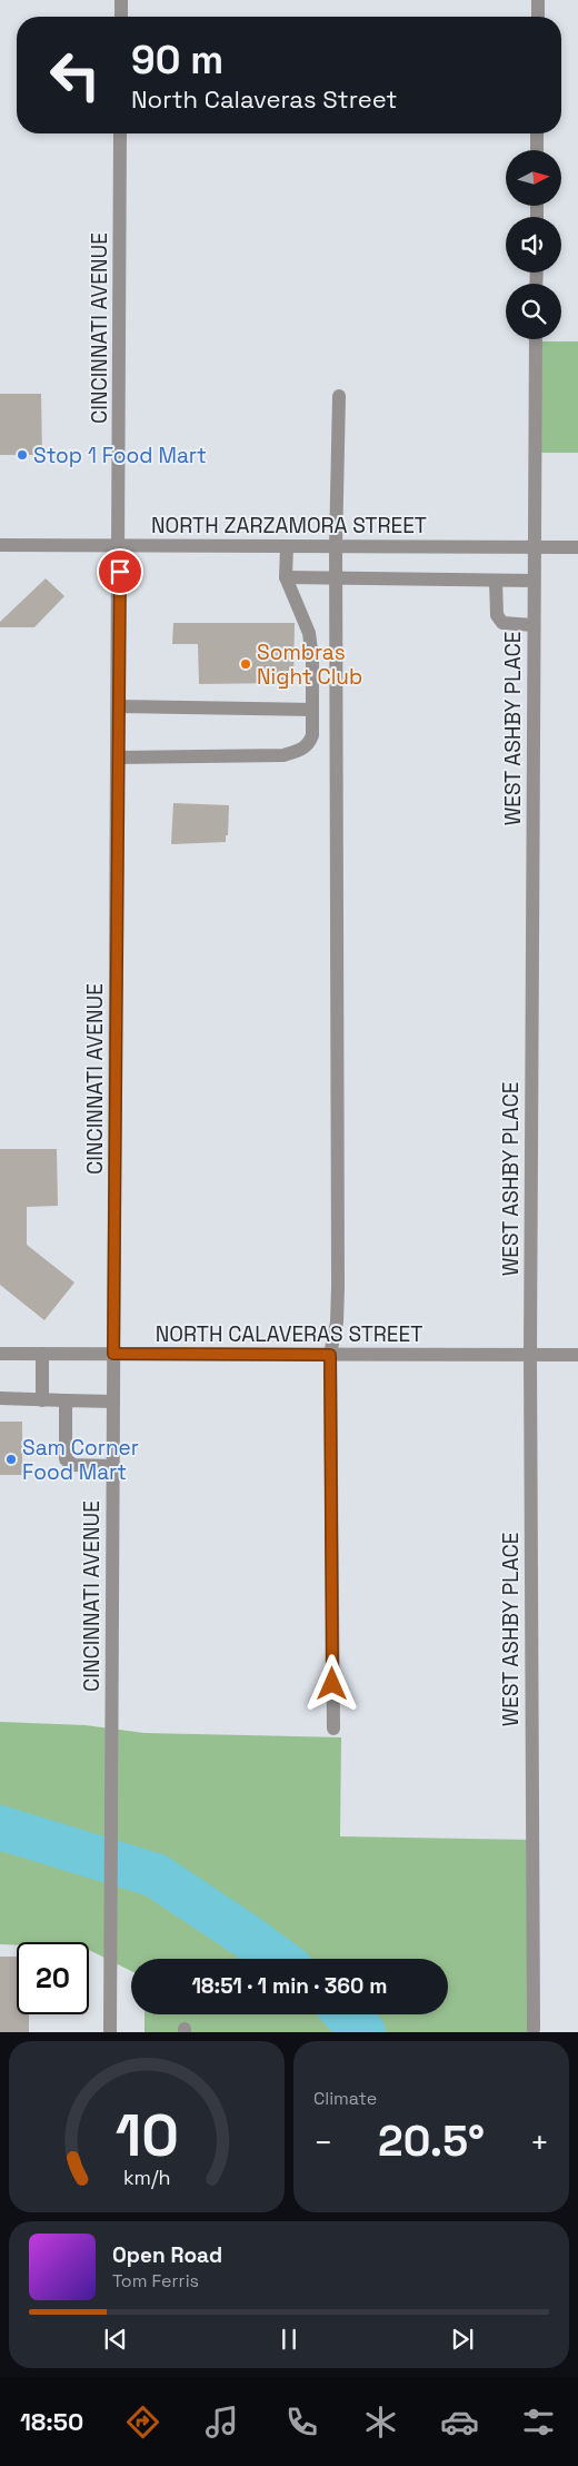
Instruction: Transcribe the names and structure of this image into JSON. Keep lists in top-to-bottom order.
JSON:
{
  "streets": {
    "street": [
      "CINCINNATI AVENUE",
      "NORTH ZARZAMORA STREET",
      "WEST ASHBY PLACE",
      "NORTH CALAVERAS STREET"
    ]
  },
  "crossings": [
    ["CINCINNATI AVENUE", "NORTH ZARZAMORA STREET"],
    ["CINCINNATI AVENUE", "NORTH CALAVERAS STREET"],
    ["NORTH ZARZAMORA STREET", "WEST ASHBY PLACE"],
    ["WEST ASHBY PLACE", "NORTH CALAVERAS STREET"]
  ],
  "places": ["Stop 1 Food Mart", "Sombras Night Club", "Sam Corner Food Mart"],
  "north": "right",
  "page": {
    "turn": ["90 m", "North Calaveras Street"],
    "limit": "20",
    "trip": "18:51 · 1 min · 360 m",
    "tile": "Climate",
    "heat": ["−", "20.5°", "+"],
    "song": ["Open Road", "Tom Ferris"],
    "tabs": "18:50",
    "gauge": ["10", "km/h"]
  }
}
